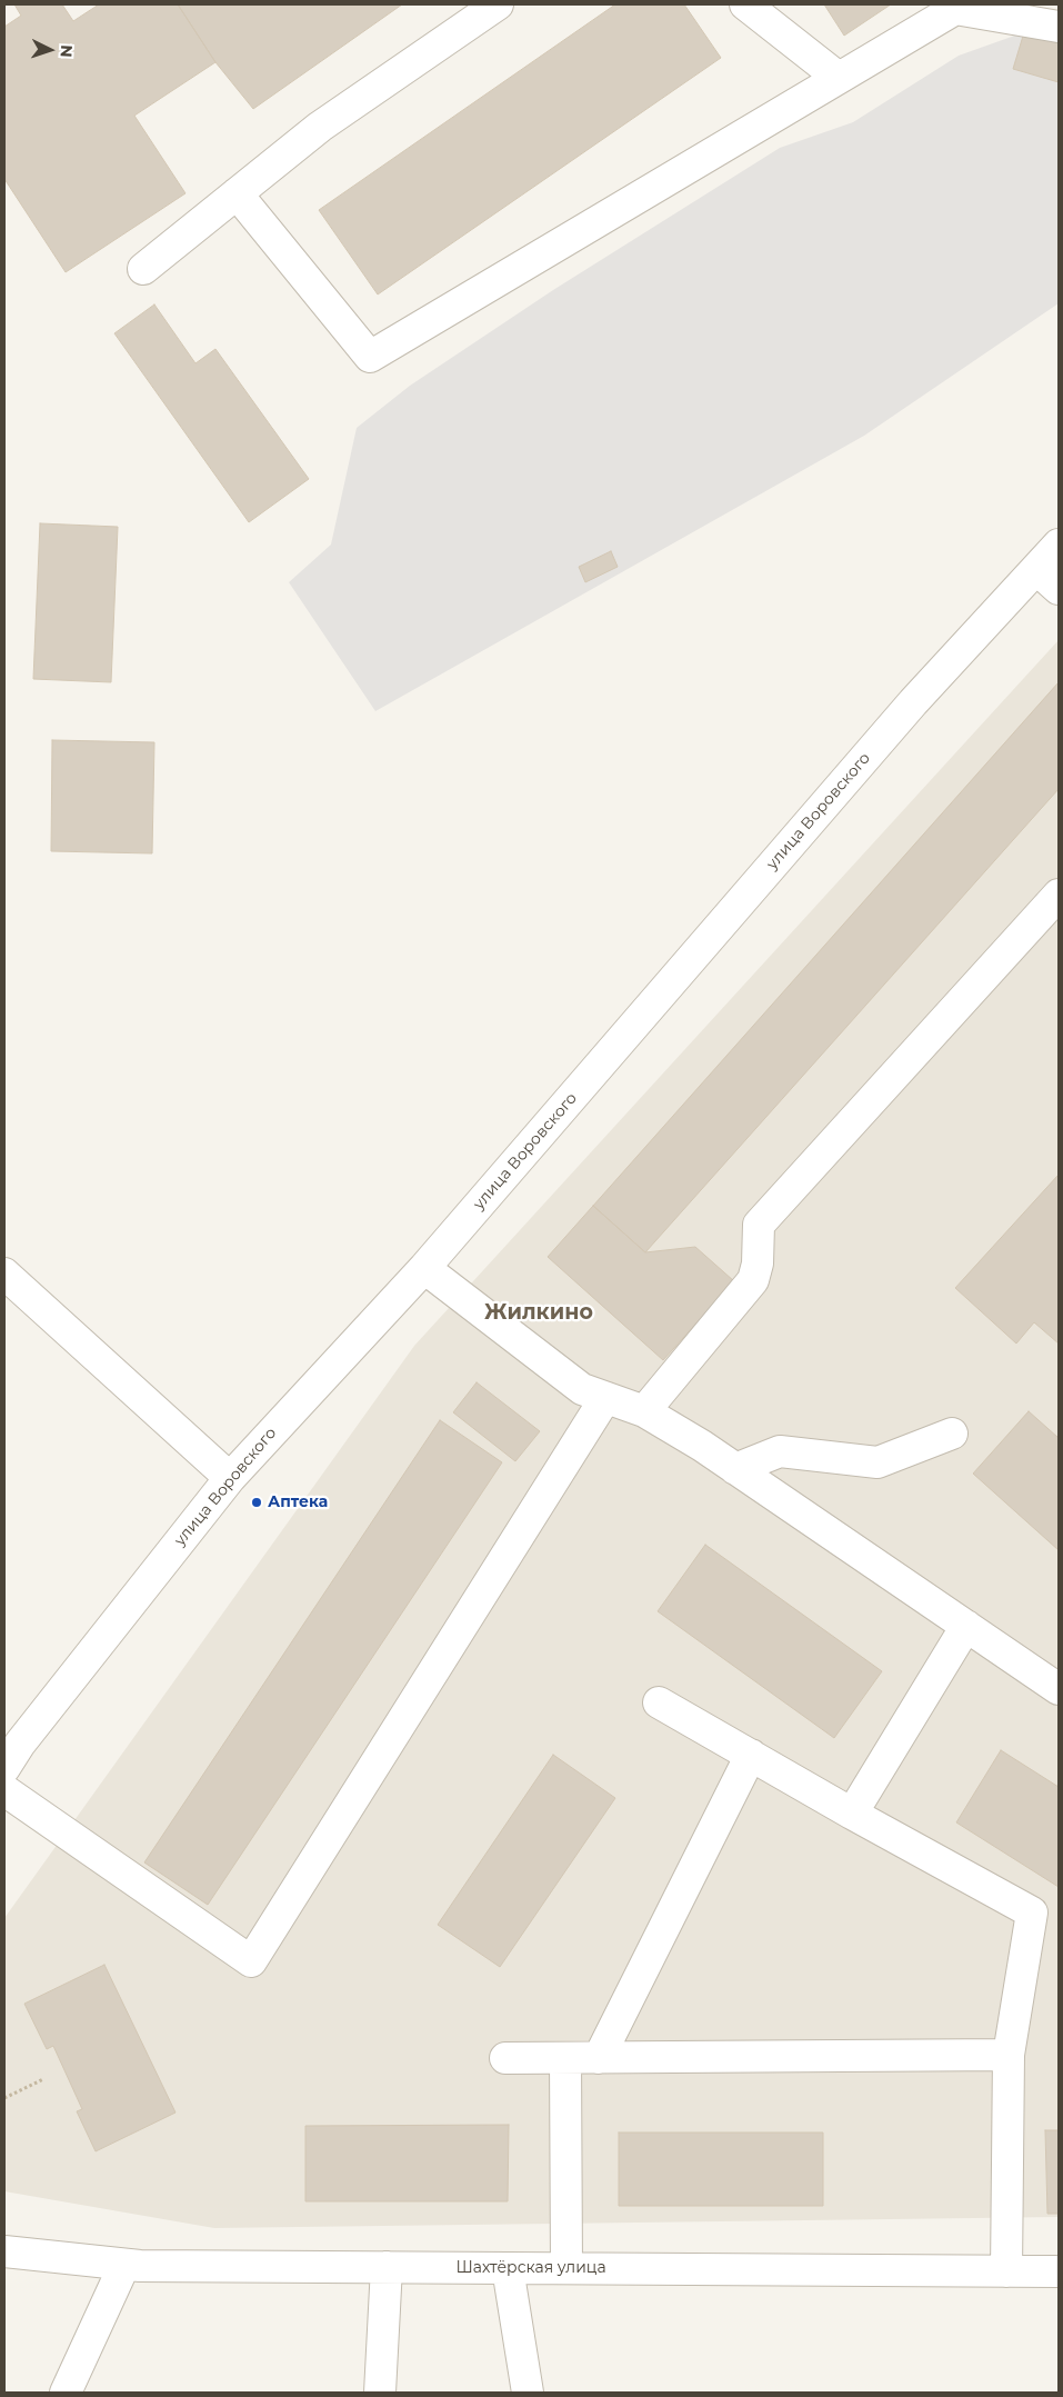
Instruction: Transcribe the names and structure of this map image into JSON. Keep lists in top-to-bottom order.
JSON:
{
  "streets": {
    "street": ["улица Воровского", "Шахтёрская улица"]
  },
  "districts": ["Жилкино"],
  "places": ["Аптека"],
  "north": "right"
}
